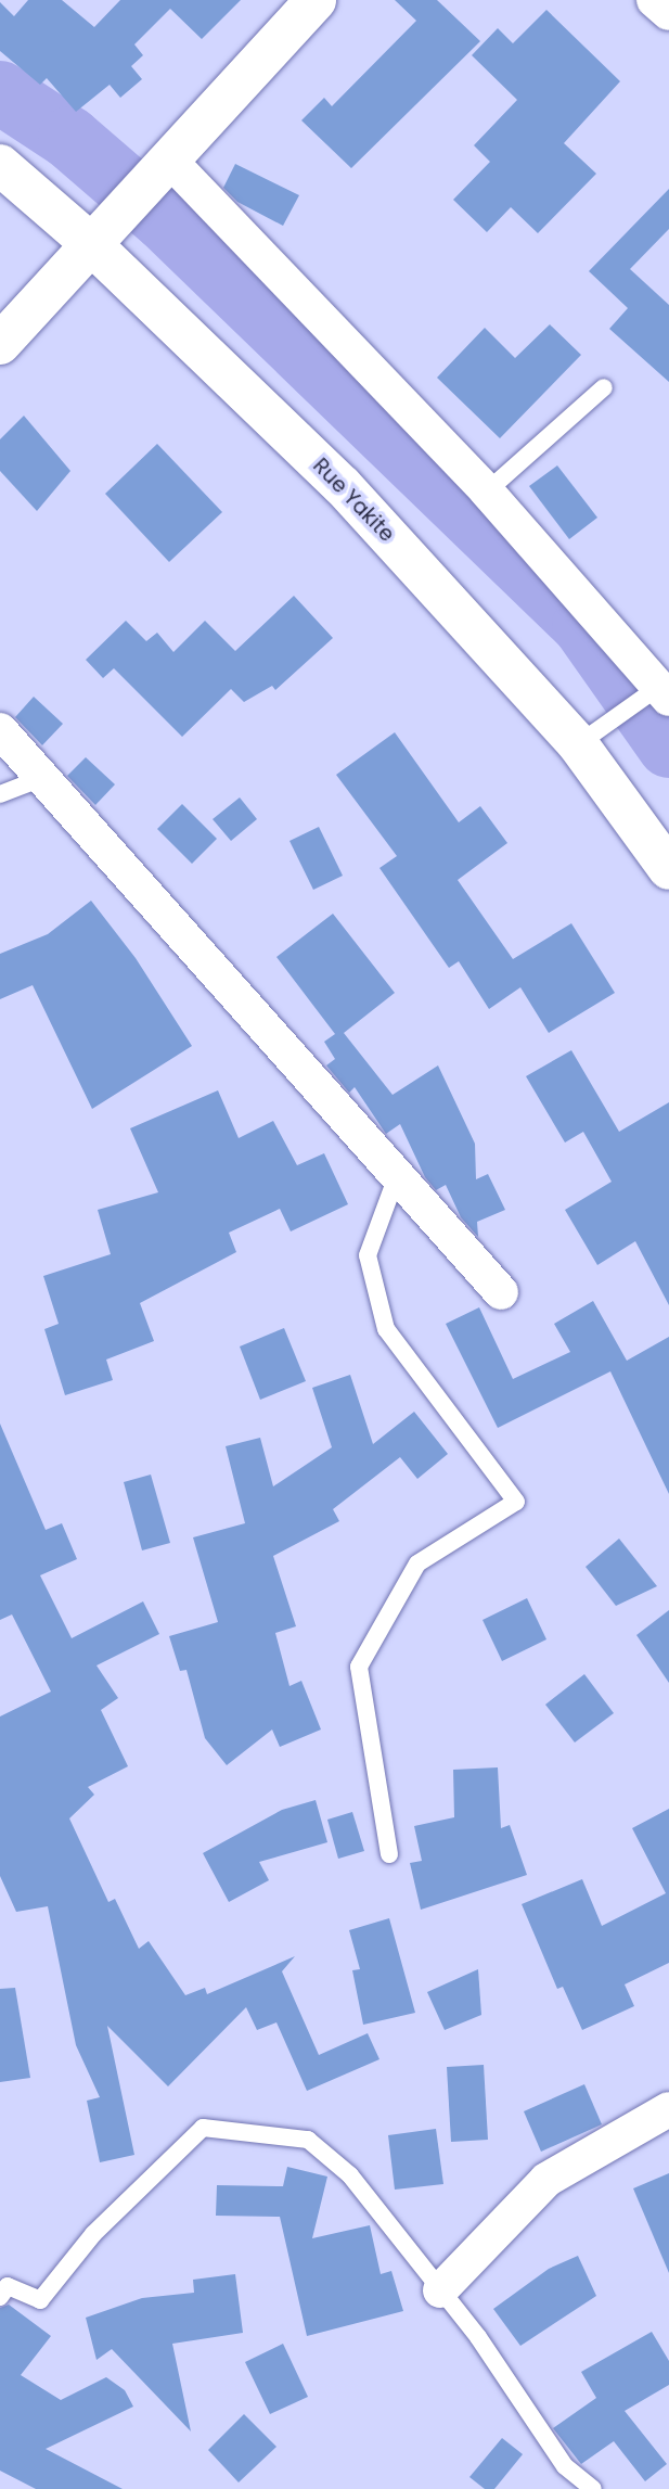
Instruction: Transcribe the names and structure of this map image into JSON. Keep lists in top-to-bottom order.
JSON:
{
  "streets": {
    "main road": ["Rue Yakite"]
  }
}
